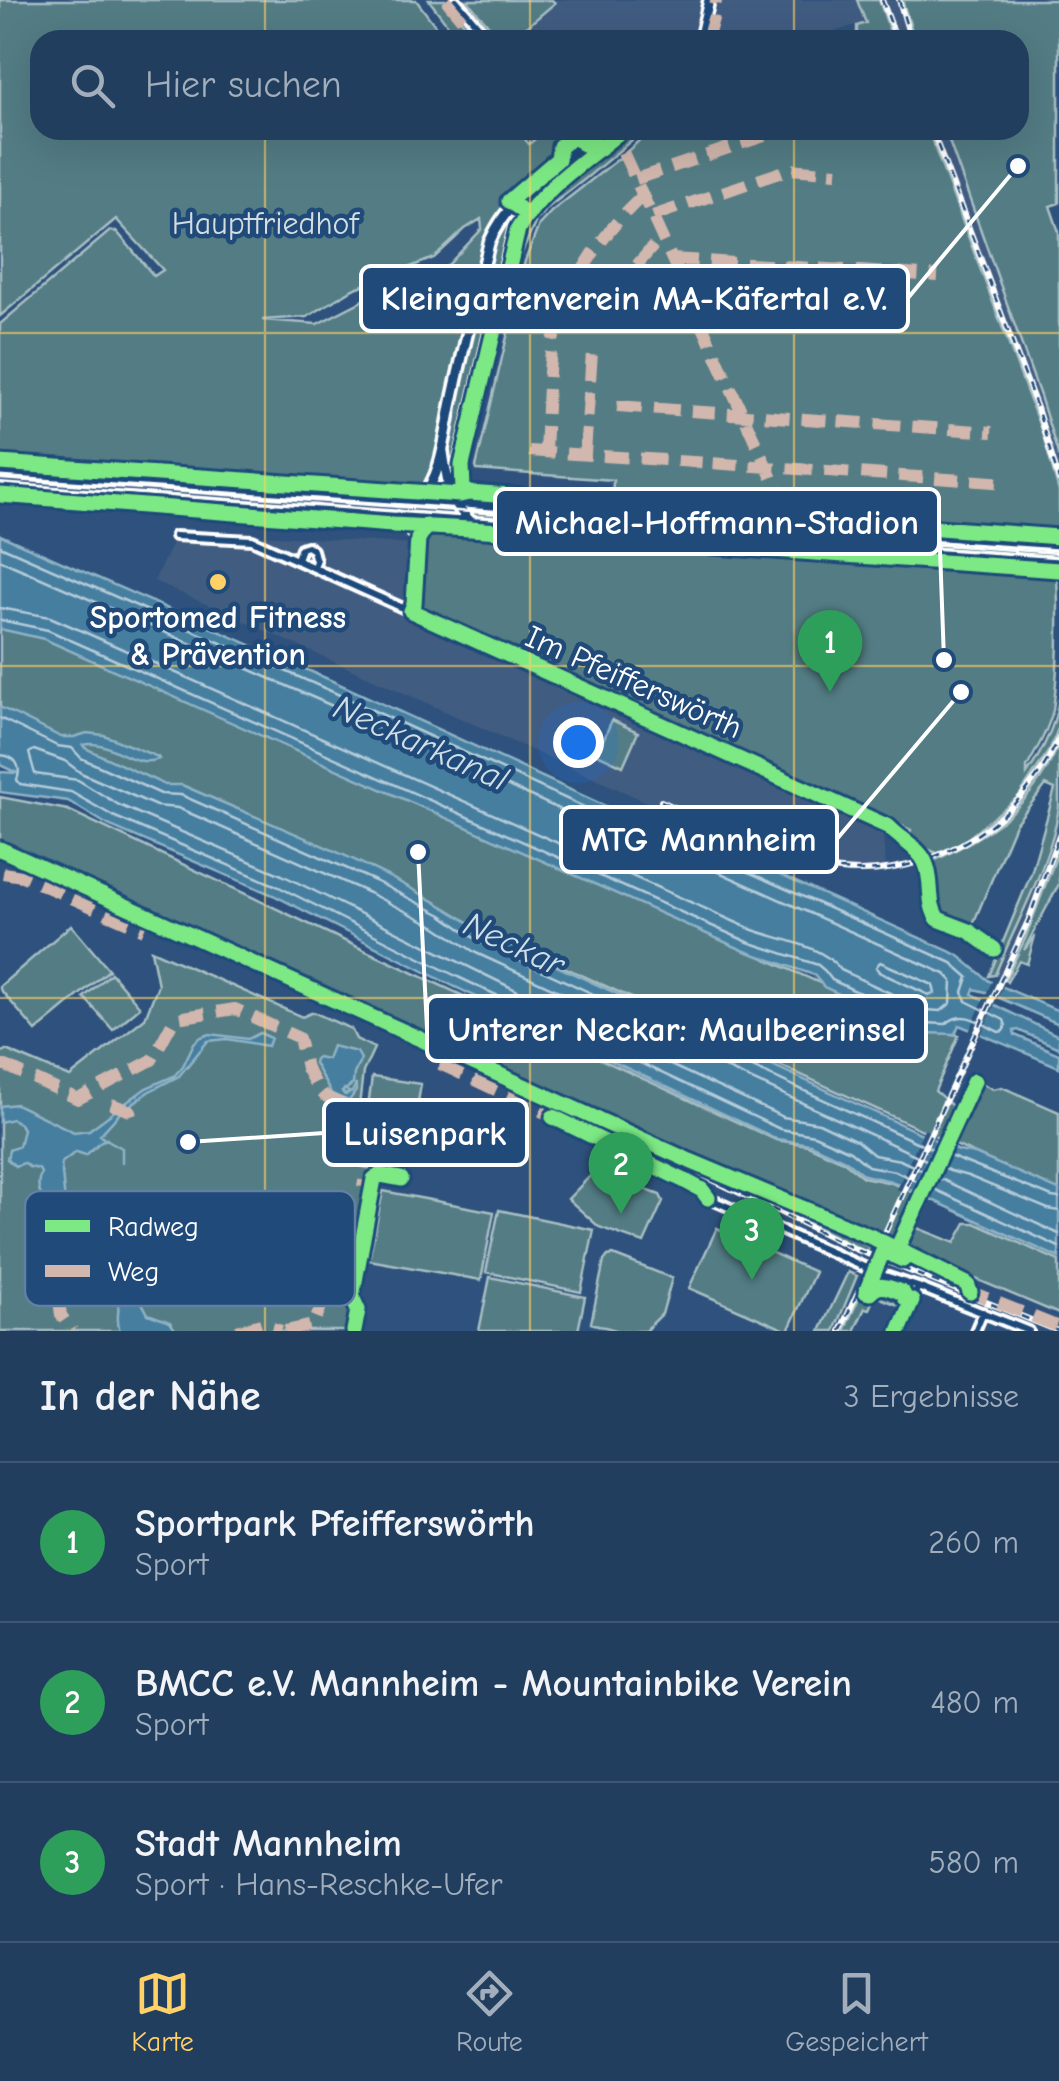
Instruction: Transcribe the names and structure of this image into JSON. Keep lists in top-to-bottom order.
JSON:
{
  "streets": {
    "street": ["Im Pfeifferswörth"]
  },
  "water": ["Neckarkanal", "Neckar"],
  "parks": ["Hauptfriedhof"],
  "places": [
    "Kleingartenverein MA-Käfertal e.V.",
    "Sportomed Fitness & Prävention",
    "Michael-Hoffmann-Stadion",
    "MTG Mannheim",
    "Unterer Neckar: Maulbeerinsel",
    "Luisenpark"
  ],
  "legend": ["Radweg", "Weg"],
  "page": {
    "search": "Hier suchen",
    "pins": ["1", "2", "3"],
    "heading": ["In der Nähe", "3 Ergebnisse"],
    "list": [
      {
        "mark": "1",
        "name": "Sportpark Pfeifferswörth",
        "note": "Sport",
        "value": "260 m"
      },
      {
        "mark": "2",
        "name": "BMCC e.V. Mannheim - Mountainbike Verein",
        "note": "Sport",
        "value": "480 m"
      },
      {
        "mark": "3",
        "name": "Stadt Mannheim",
        "note": "Sport · Hans-Reschke-Ufer",
        "value": "580 m"
      }
    ],
    "nav": ["Karte", "Route", "Gespeichert"]
  }
}
